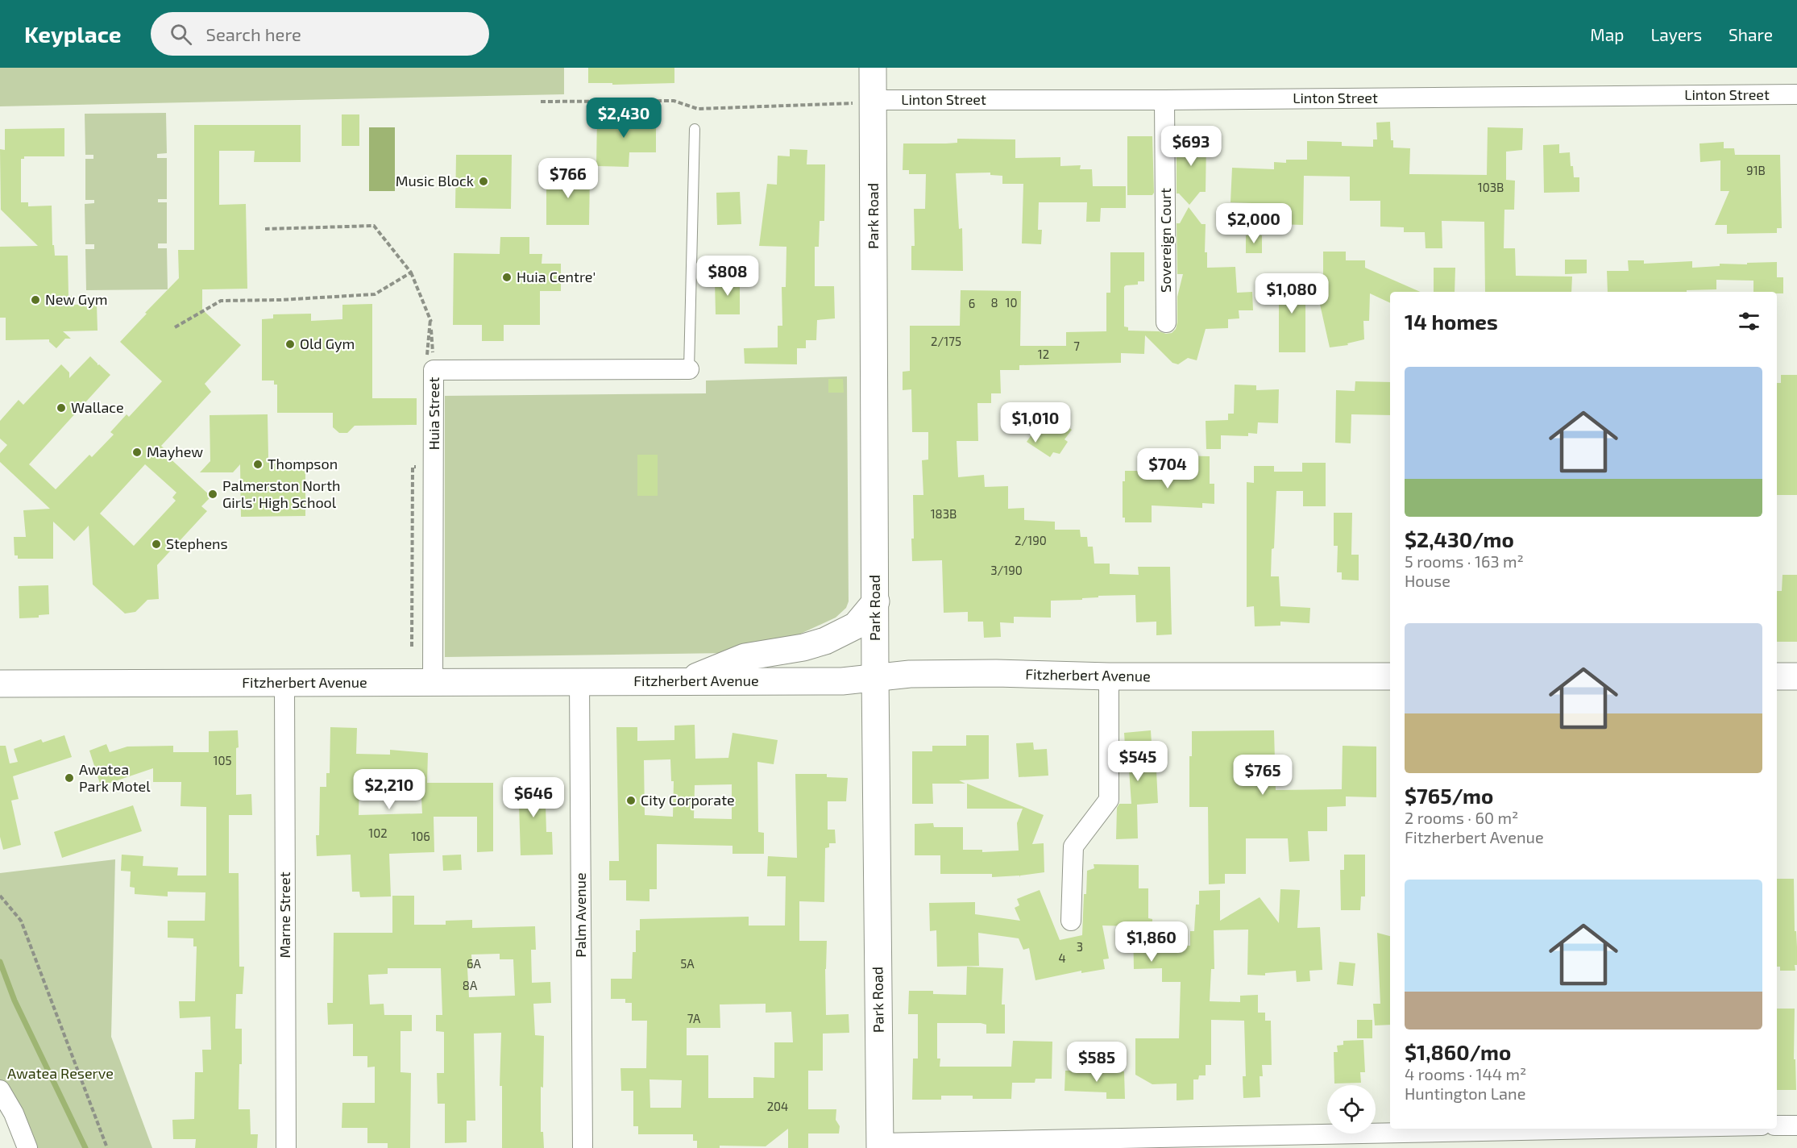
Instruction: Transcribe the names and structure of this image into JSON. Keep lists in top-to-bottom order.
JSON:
{
  "streets": {
    "main road": ["Park Road", "Fitzherbert Avenue"],
    "street": [
      "Linton Street",
      "Sovereign Court",
      "Huia Street",
      "Marne Street",
      "Palm Avenue"
    ]
  },
  "crossings": [
    ["Linton Street", "Park Road"],
    ["Linton Street", "Sovereign Court"],
    ["Park Road", "Fitzherbert Avenue"],
    ["Huia Street", "Fitzherbert Avenue"],
    ["Fitzherbert Avenue", "Marne Street"],
    ["Fitzherbert Avenue", "Palm Avenue"]
  ],
  "parks": ["Awatea Reserve"],
  "places": [
    "Music Block",
    "Huia Centre'",
    "New Gym",
    "Old Gym",
    "Wallace",
    "Mayhew",
    "Thompson",
    "Palmerston North Girls' High School",
    "Stephens",
    "Awatea Park Motel",
    "City Corporate"
  ],
  "house_numbers": [
    "91B",
    "103B",
    "8",
    "10",
    "6",
    "2/175",
    "7",
    "12",
    "183B",
    "2/190",
    "3/190",
    "105",
    "102",
    "106",
    "3",
    "4",
    "6A",
    "5A",
    "8A",
    "7A",
    "204"
  ],
  "page": {
    "header": "Keyplace",
    "search": "Search here",
    "nav": ["Map", "Layers", "Share"],
    "price": [
      "$2,430",
      "$693",
      "$766",
      "$2,000",
      "$808",
      "$1,080",
      "$1,010",
      "$704",
      "$545",
      "$765",
      "$2,210",
      "$646",
      "$1,860",
      "$585"
    ],
    "heading": "14 homes",
    "list": [
      {
        "name": "$2,430/mo",
        "note": "5 rooms · 163 m² · House"
      },
      {
        "name": "$765/mo",
        "note": "2 rooms · 60 m² · Fitzherbert Avenue"
      },
      {
        "name": "$1,860/mo",
        "note": "4 rooms · 144 m² · Huntington Lane"
      }
    ]
  }
}
